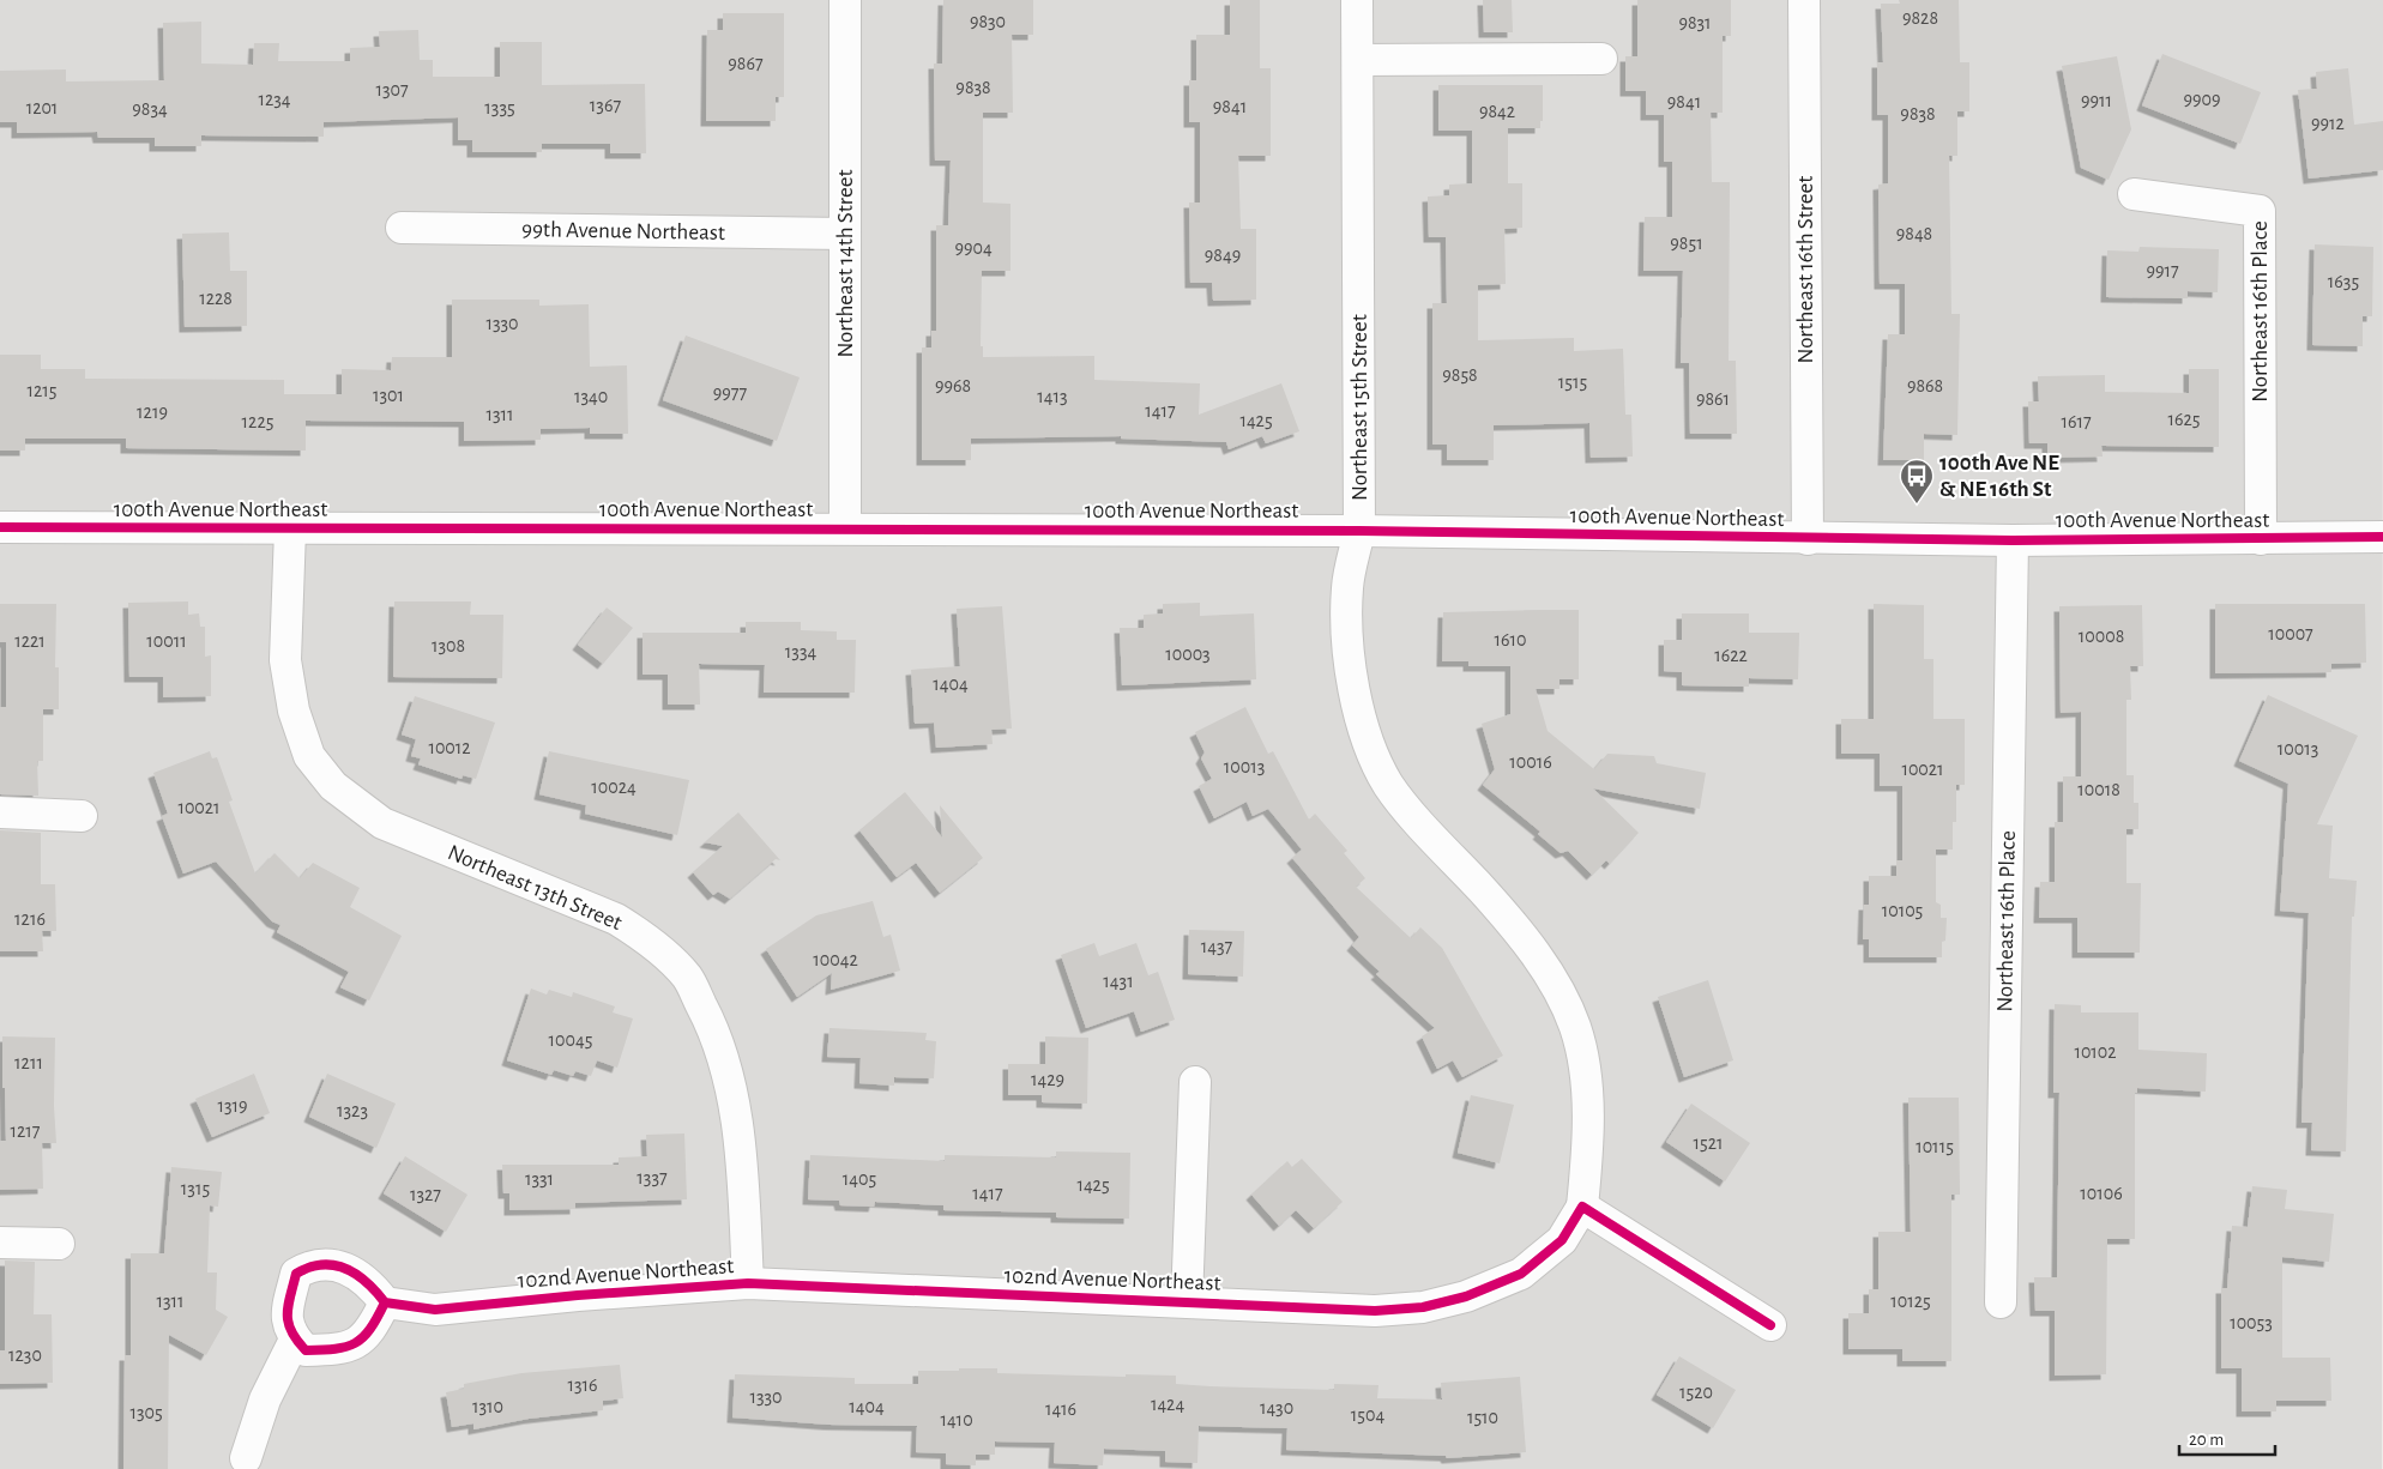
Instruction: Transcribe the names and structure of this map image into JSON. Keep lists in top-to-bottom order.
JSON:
{
  "streets": {
    "street": [
      "99th Avenue Northeast",
      "Northeast 14th Street",
      "Northeast 16th Street",
      "Northeast 16th Place",
      "Northeast 15th Street",
      "100th Avenue Northeast",
      "Northeast 13th Street",
      "102nd Avenue Northeast"
    ]
  },
  "crossings": [
    ["99th Avenue Northeast", "Northeast 14th Street"],
    ["Northeast 14th Street", "100th Avenue Northeast"],
    ["Northeast 16th Street", "100th Avenue Northeast"],
    ["Northeast 16th Place", "100th Avenue Northeast"],
    ["Northeast 15th Street", "100th Avenue Northeast"],
    ["Northeast 15th Street", "102nd Avenue Northeast"],
    ["100th Avenue Northeast", "Northeast 13th Street"],
    ["Northeast 13th Street", "102nd Avenue Northeast"]
  ],
  "places": {
    "bus stop": ["100th Ave NE & NE 16th St"]
  },
  "house_numbers": [
    "9828",
    "9830",
    "9831",
    "9867",
    "9838",
    "1307",
    "1234",
    "9909",
    "9911",
    "9841",
    "1367",
    "9841",
    "1201",
    "1335",
    "9834",
    "9842",
    "9838",
    "9912",
    "9848",
    "9851",
    "9904",
    "9849",
    "9917",
    "1635",
    "1228",
    "1330",
    "9858",
    "1515",
    "9968",
    "9868",
    "1215",
    "9977",
    "1301",
    "1340",
    "1413",
    "9861",
    "1417",
    "1219",
    "1311",
    "1625",
    "1425",
    "1225",
    "1617",
    "10007",
    "10008",
    "1610",
    "1221",
    "10011",
    "1308",
    "1334",
    "10003",
    "1622",
    "1404",
    "10012",
    "10013",
    "10016",
    "10013",
    "10021",
    "10024",
    "10018",
    "10021",
    "10105",
    "1216",
    "1437",
    "10042",
    "1431",
    "10045",
    "10102",
    "1211",
    "1429",
    "1319",
    "1323",
    "1217",
    "1521",
    "10115",
    "1337",
    "1331",
    "1405",
    "1425",
    "1315",
    "1417",
    "10106",
    "1327",
    "1311",
    "10125",
    "10053",
    "1230",
    "1316",
    "1520",
    "1330",
    "1424",
    "1310",
    "1404",
    "1430",
    "1416",
    "1305",
    "1504",
    "1510",
    "1410"
  ],
  "scale_bar": "20 m"
}
